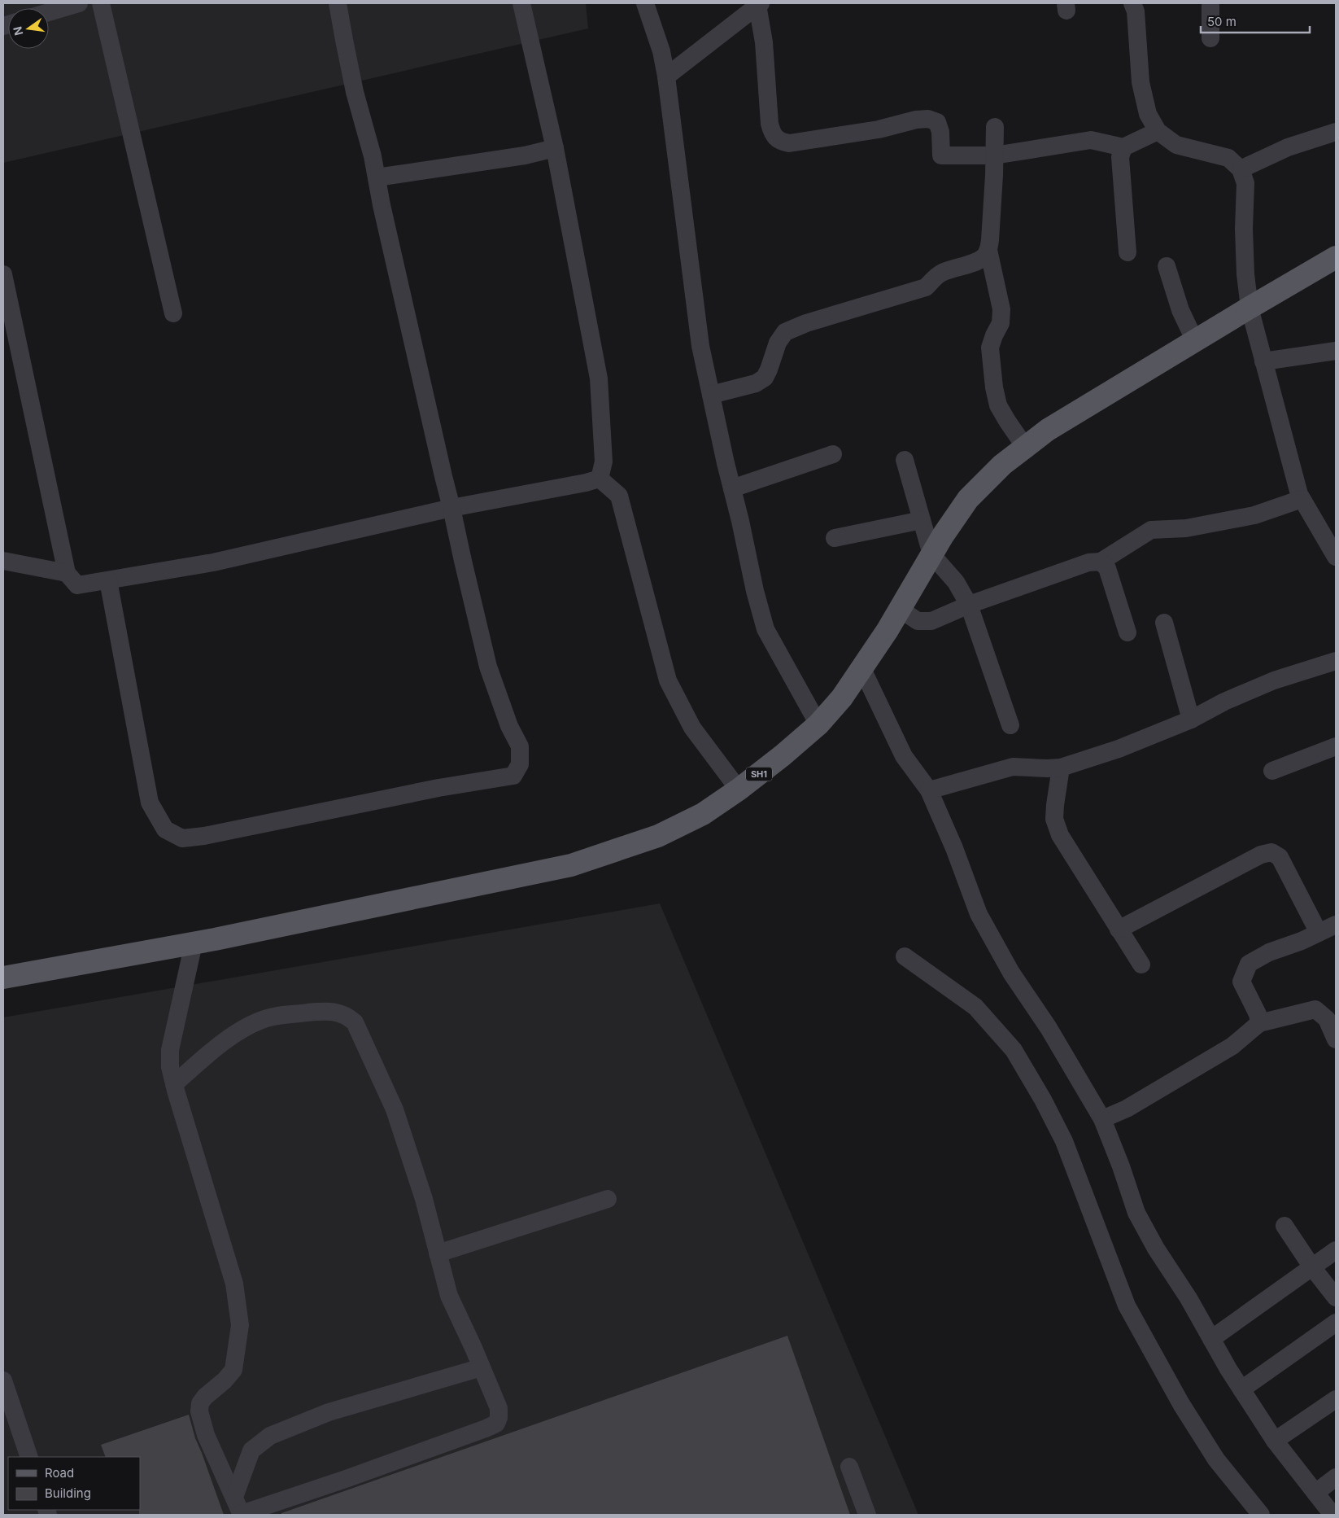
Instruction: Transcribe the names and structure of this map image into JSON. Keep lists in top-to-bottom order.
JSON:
{
  "streets": {
    "main road": ["SH1"]
  },
  "legend": ["Road", "Building"],
  "scale_bar": "50 m",
  "north": "left"
}
